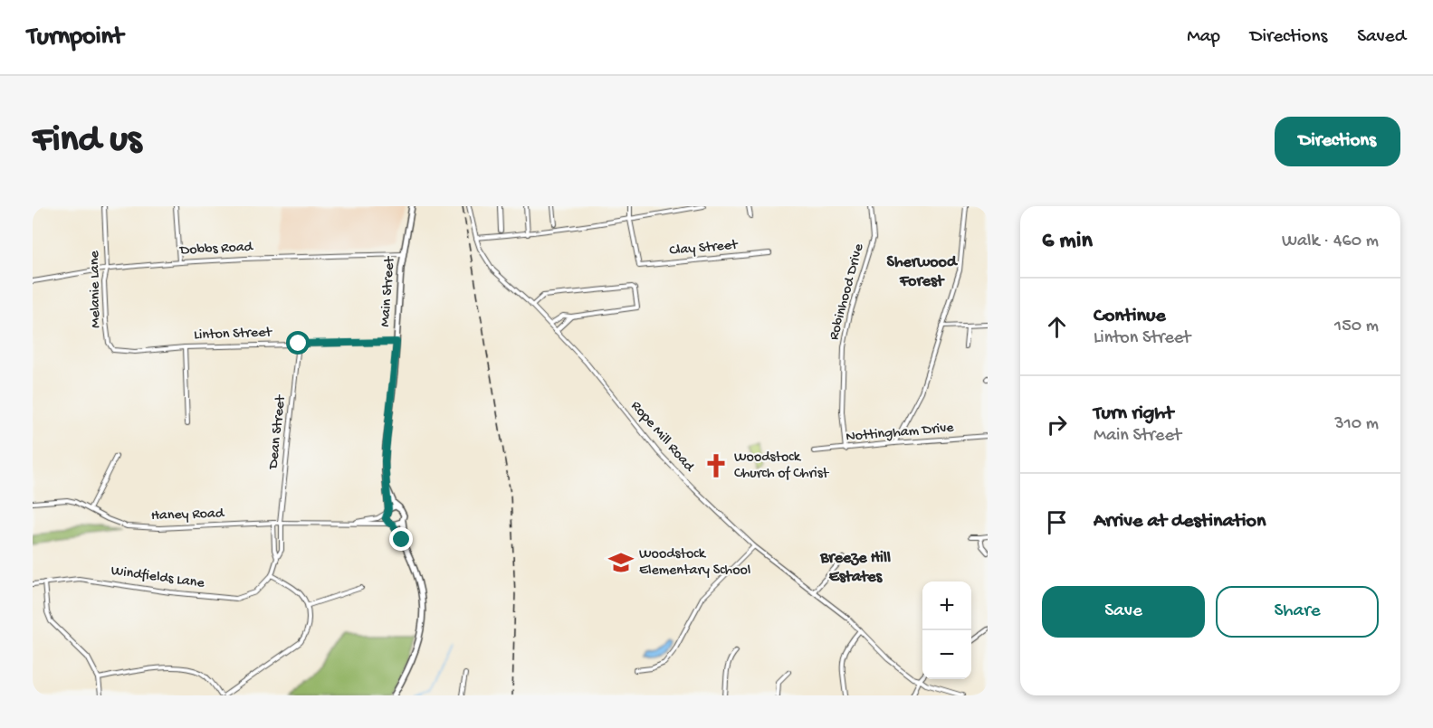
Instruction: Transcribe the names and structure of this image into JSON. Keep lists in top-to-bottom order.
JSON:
{
  "streets": {
    "main road": ["Main Street"],
    "street": [
      "Clay Street",
      "Dobbs Road",
      "Melanie Lane",
      "Robinhood Drive",
      "Linton Street",
      "Dean Street",
      "Nottingham Drive",
      "Rope Mill Road",
      "Haney Road",
      "Windfields Lane"
    ]
  },
  "crossings": [
    ["Dobbs Road", "Melanie Lane"],
    ["Dobbs Road", "Main Street"],
    ["Melanie Lane", "Linton Street"],
    ["Main Street", "Linton Street"],
    ["Main Street", "Haney Road"],
    ["Robinhood Drive", "Nottingham Drive"],
    ["Linton Street", "Dean Street"],
    ["Dean Street", "Haney Road"],
    ["Dean Street", "Windfields Lane"]
  ],
  "districts": ["Sherwood Forest", "Breeze Hill Estates"],
  "places": {
    "church": ["Woodstock Church of Christ"],
    "school or university": ["Woodstock Elementary School"]
  },
  "page": {
    "header": "Turnpoint",
    "nav": ["Map", "Directions", "Saved"],
    "buttons": [
      "Directions",
      ["Save", "Share"]
    ],
    "title": "Find us",
    "heading": ["6 min", "Walk · 460 m"],
    "list": [
      ["Continue", "Linton Street", "150 m"],
      ["Turn right", "Main Street", "310 m"],
      "Arrive at destination"
    ],
    "map_buttons": ["+", "−"]
  }
}
